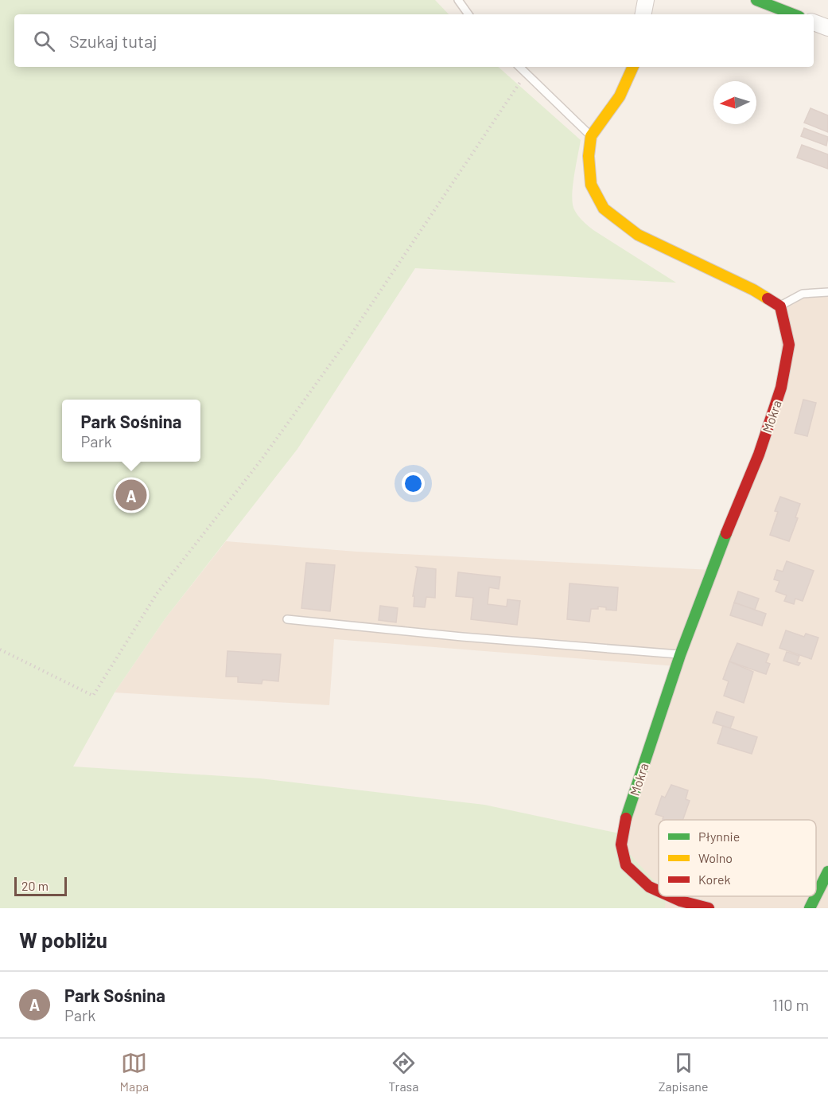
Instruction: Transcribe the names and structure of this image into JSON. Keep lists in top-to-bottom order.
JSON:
{
  "streets": {
    "street": ["Mokra"]
  },
  "legend": ["Płynnie", "Wolno", "Korek"],
  "scale_bar": "20 m",
  "north": "left",
  "page": {
    "search": "Szukaj tutaj",
    "popup": ["Park Sośnina", "Park"],
    "pins": "A",
    "scale": "20 m",
    "heading": "W pobliżu",
    "list": [
      {
        "mark": "A",
        "name": "Park Sośnina",
        "note": "Park",
        "value": "110 m"
      }
    ],
    "nav": ["Mapa", "Trasa", "Zapisane"]
  }
}
